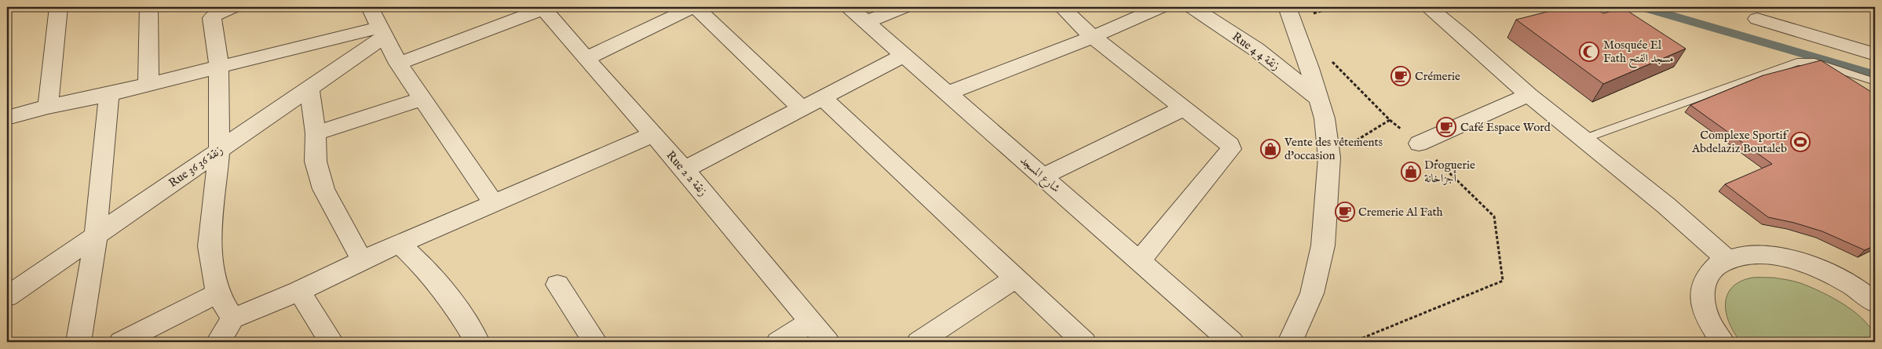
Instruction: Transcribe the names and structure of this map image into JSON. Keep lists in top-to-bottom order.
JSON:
{
  "streets": {
    "street": [
      "Rue 4 زنقة 4",
      "Rue 36 زنقة 36",
      "Rue 2 زنقة 2",
      "شارع المسجد"
    ]
  },
  "places": {
    "mosque": ["Mosquée El Fath مسجد الفتح"],
    "cafe": ["Crémerie", "Café Espace Word", "Cremerie Al Fath"],
    "sports": ["Complexe Sportif Abdelaziz Boutaleb"],
    "shop": ["Vente des vêtements d'occasion", "Droguerie أجزاخانة"]
  }
}
